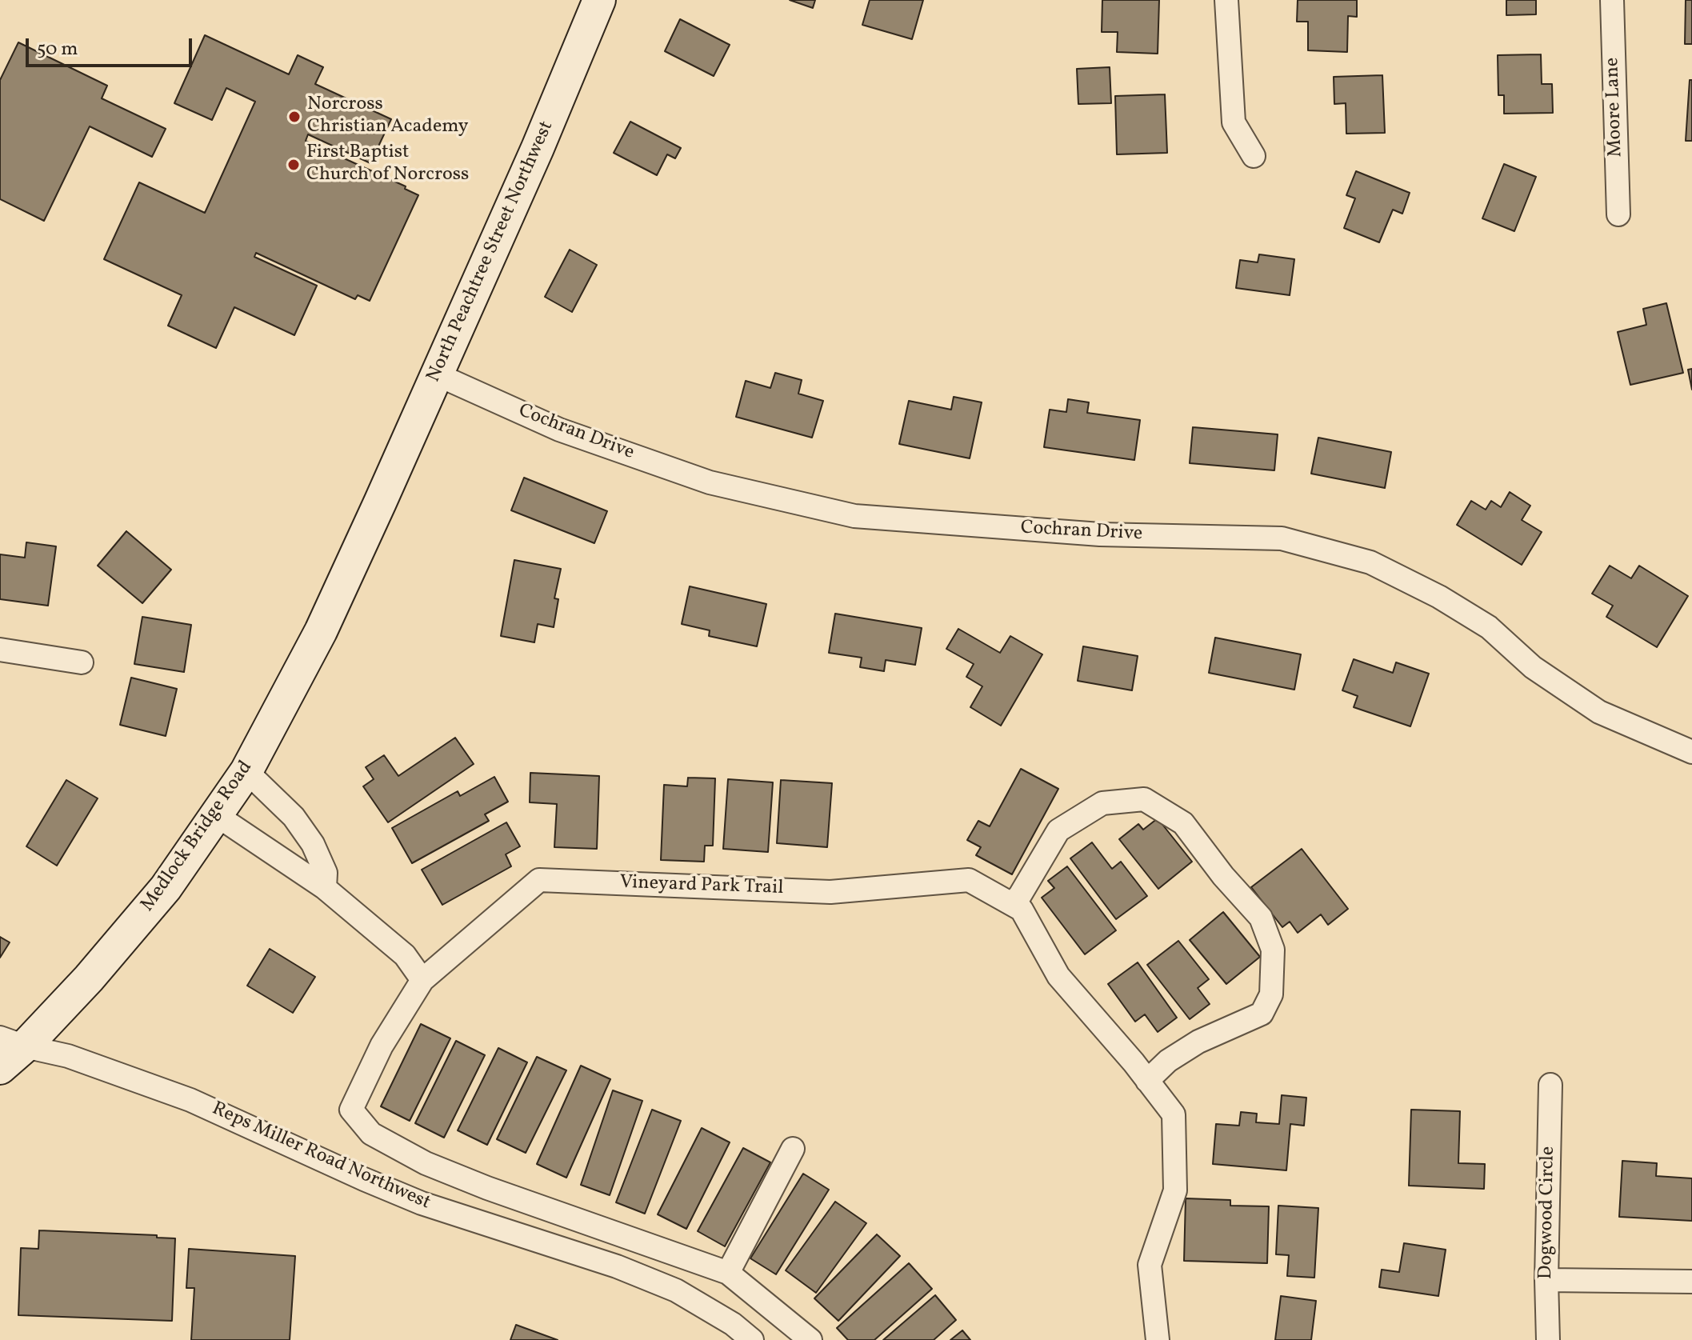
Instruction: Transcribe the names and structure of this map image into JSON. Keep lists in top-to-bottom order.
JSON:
{
  "streets": {
    "street": [
      "Moore Lane",
      "North Peachtree Street Northwest",
      "Cochran Drive",
      "Medlock Bridge Road",
      "Vineyard Park Trail",
      "Reps Miller Road Northwest",
      "Dogwood Circle"
    ]
  },
  "crossings": [
    ["North Peachtree Street Northwest", "Cochran Drive"],
    ["North Peachtree Street Northwest", "Medlock Bridge Road"],
    ["Medlock Bridge Road", "Reps Miller Road Northwest"]
  ],
  "places": ["Norcross Christian Academy", "First Baptist Church of Norcross"],
  "scale_bar": "50 m"
}
